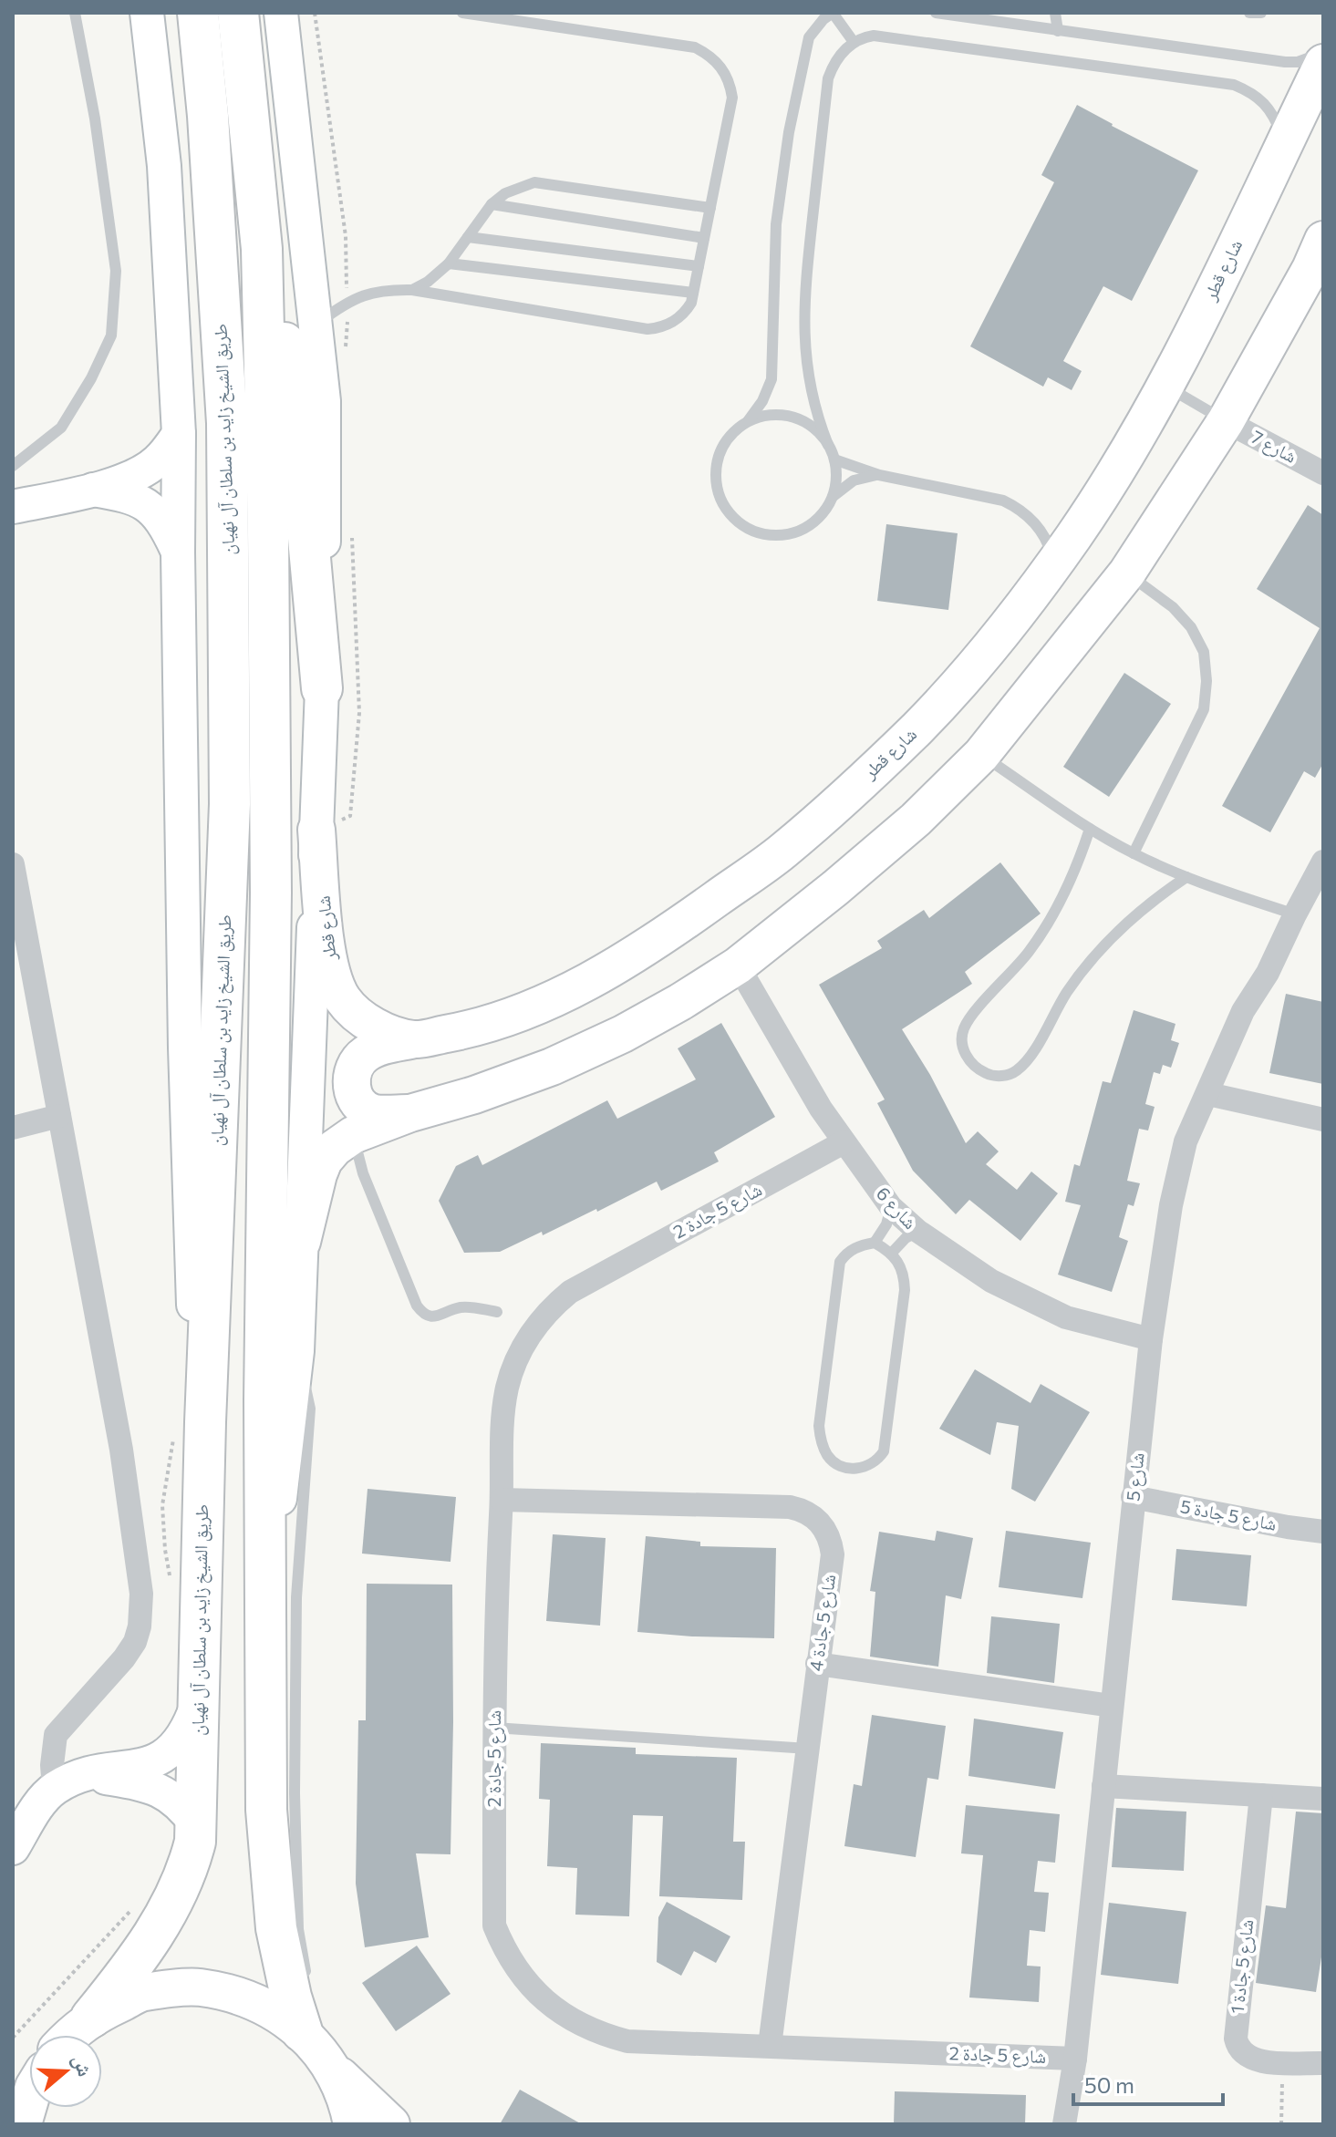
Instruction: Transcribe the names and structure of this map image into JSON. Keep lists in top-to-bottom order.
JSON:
{
  "streets": {
    "highway": ["طريق الشيخ زايد بن سلطان آل نهيان"],
    "main road": ["شارع قطر"],
    "street": [
      "شارع 7",
      "شارع 6",
      "شارع 5 جادة 2",
      "شارع 5",
      "شارع 5 جادة 5",
      "شارع 5 جادة 4",
      "شارع 5 جادة 1"
    ]
  },
  "crossings": [
    ["شارع 6", "شارع 5 جادة 2"],
    ["شارع 6", "شارع 5"],
    ["شارع 5 جادة 2", "شارع 5"],
    ["شارع 5 جادة 2", "شارع 5 جادة 4"],
    ["شارع 5", "شارع 5 جادة 5"]
  ],
  "scale_bar": "50 m",
  "north": "right"
}
